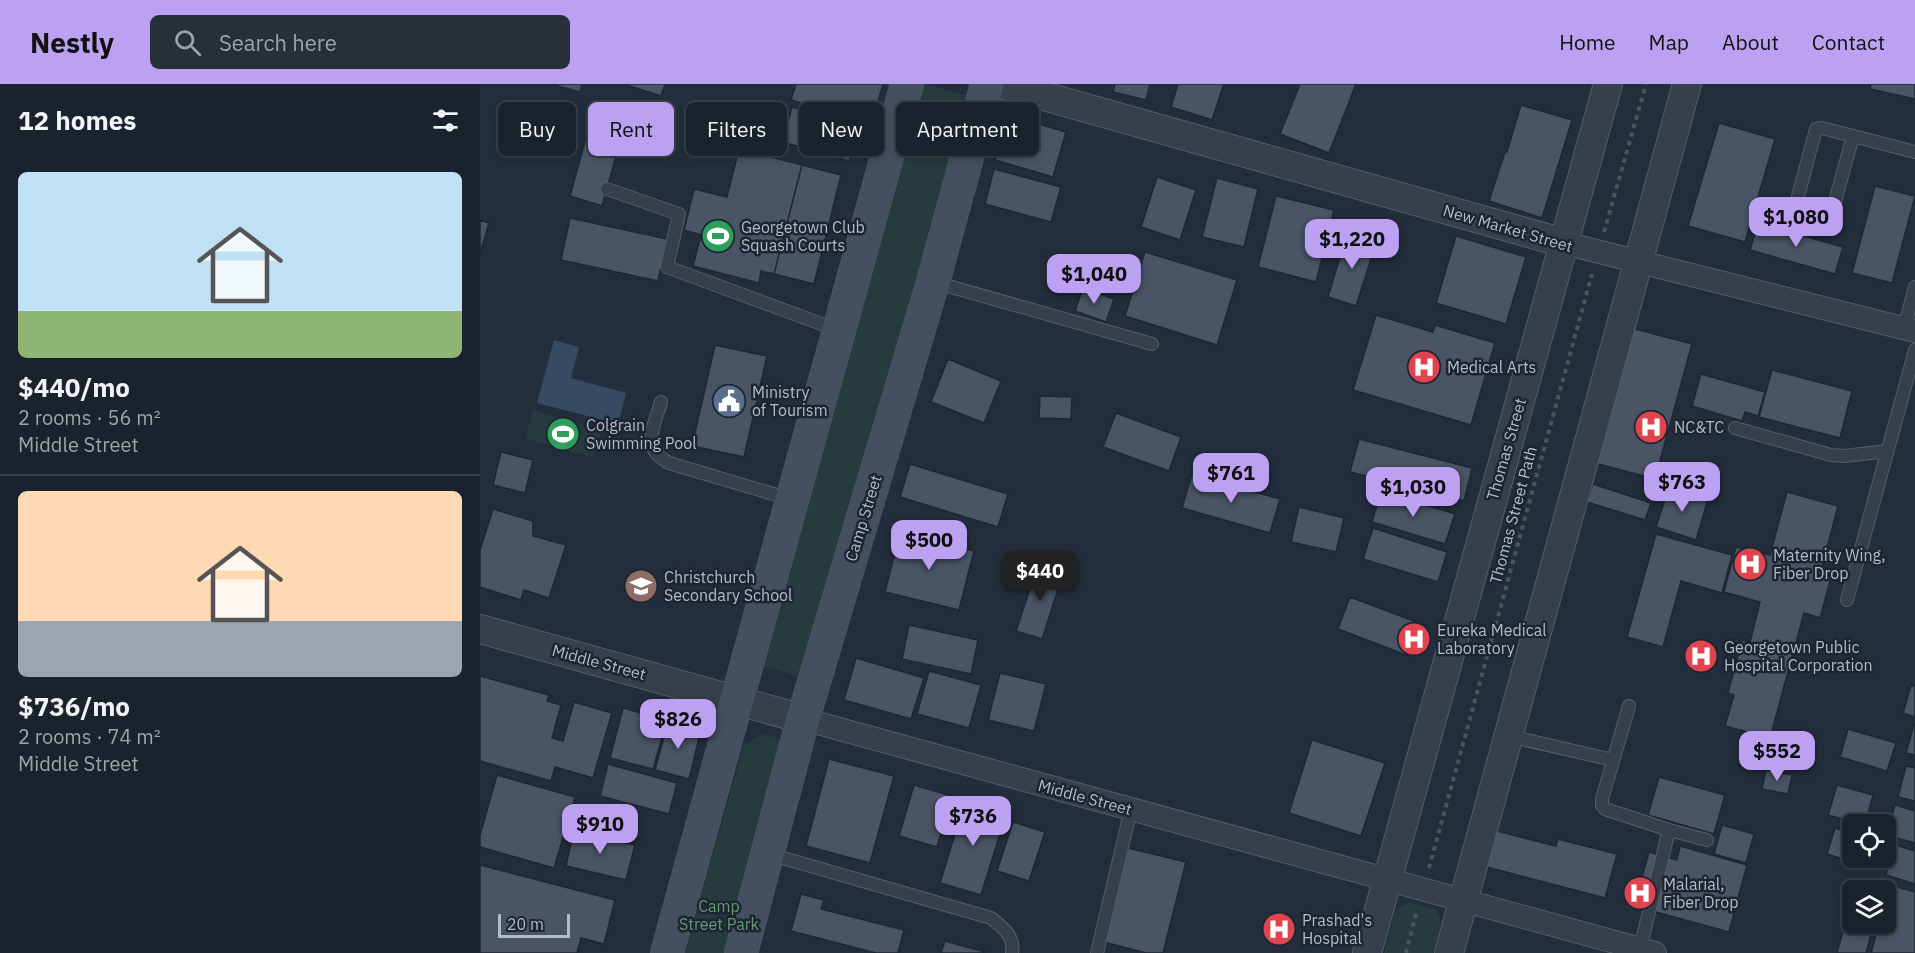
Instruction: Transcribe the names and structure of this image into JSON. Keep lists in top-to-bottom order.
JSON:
{
  "streets": {
    "main road": ["Camp Street"],
    "street": ["New Market Street", "Thomas Street", "Middle Street"],
    "path": ["Thomas Street Path"]
  },
  "crossings": [
    ["New Market Street", "Thomas Street"],
    ["New Market Street", "Thomas Street Path"],
    ["Thomas Street", "Middle Street"],
    ["Thomas Street Path", "Middle Street"],
    ["Camp Street", "Middle Street"]
  ],
  "parks": ["Camp Street Park"],
  "places": {
    "sports": ["Georgetown Club Squash Courts", "Colgrain Swimming Pool"],
    "hospital": [
      "Medical Arts",
      "NC&TC",
      "Maternity Wing, Fiber Drop",
      "Eureka Medical Laboratory",
      "Georgetown Public Hospital Corporation",
      "Malarial, Fiber Drop",
      "Prashad's Hospital"
    ],
    "public building": ["Ministry of Tourism"],
    "school or university": ["Christchurch Secondary School"]
  },
  "scale_bar": "20 m",
  "page": {
    "header": "Nestly",
    "search": "Search here",
    "nav": [
      "Home",
      "Map",
      "About",
      "Contact"
    ],
    "heading": "12 homes",
    "chip": [
      "Buy",
      "Rent",
      "Filters",
      "New",
      "Apartment"
    ],
    "list": [
      {
        "name": "$440/mo",
        "note": "2 rooms · 56 m² · Middle Street"
      },
      {
        "name": "$736/mo",
        "note": "2 rooms · 74 m² · Middle Street"
      }
    ],
    "price": [
      "$1,080",
      "$1,220",
      "$1,040",
      "$761",
      "$763",
      "$1,030",
      "$500",
      "$440",
      "$826",
      "$552",
      "$736",
      "$910"
    ],
    "scale": "20 m"
  }
}
